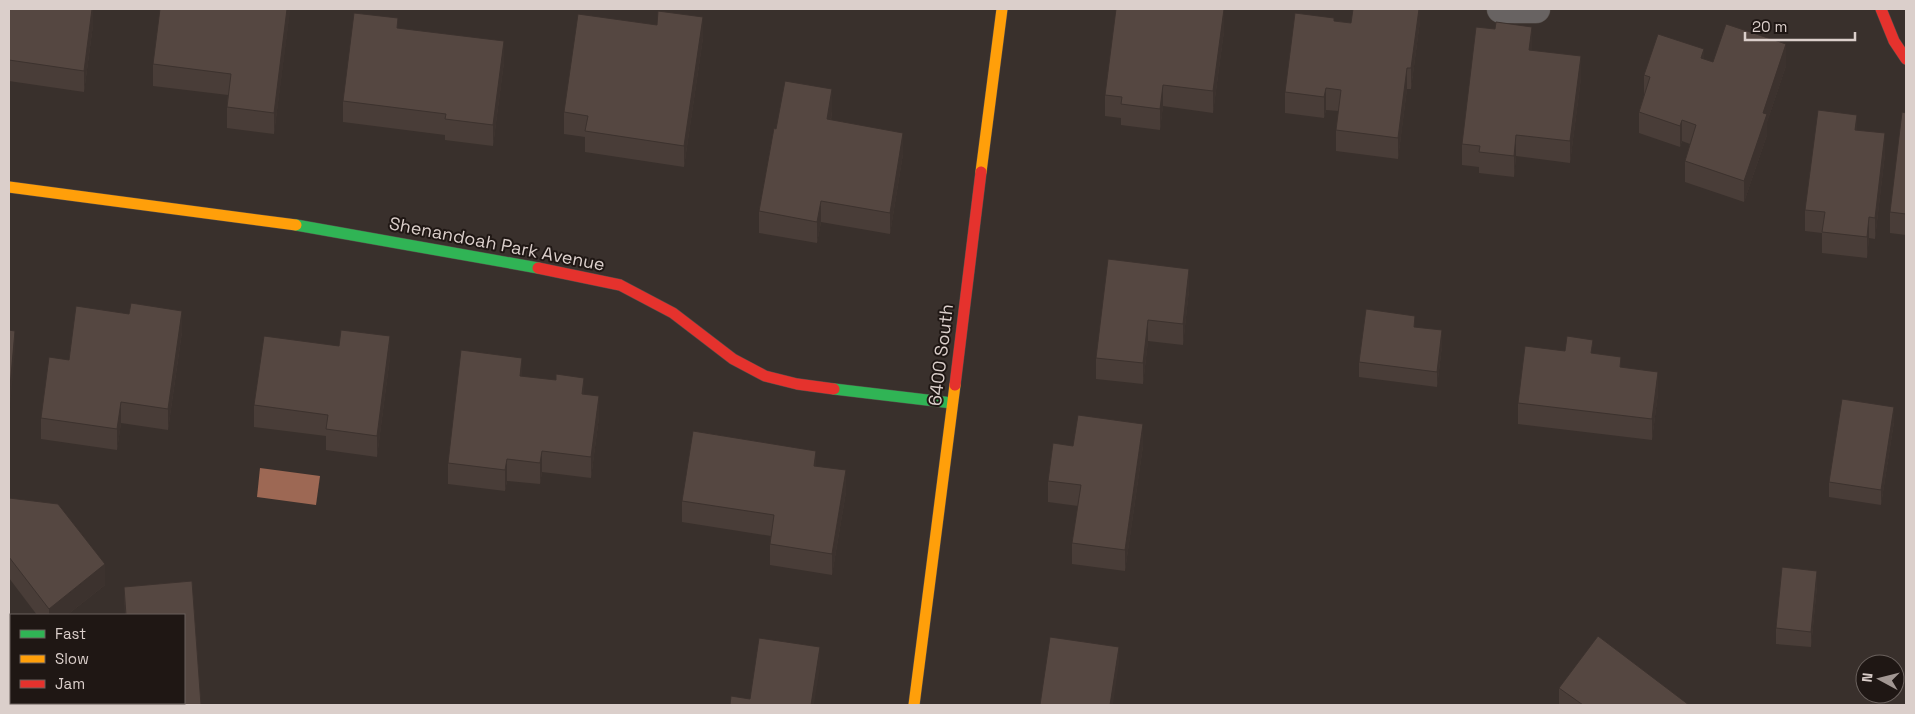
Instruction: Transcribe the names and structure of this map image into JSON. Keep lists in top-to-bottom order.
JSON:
{
  "streets": {
    "street": ["Shenandoah Park Avenue", "6400 South"]
  },
  "crossings": [
    ["Shenandoah Park Avenue", "6400 South"]
  ],
  "legend": ["Fast", "Slow", "Jam"],
  "scale_bar": "20 m",
  "north": "left"
}
